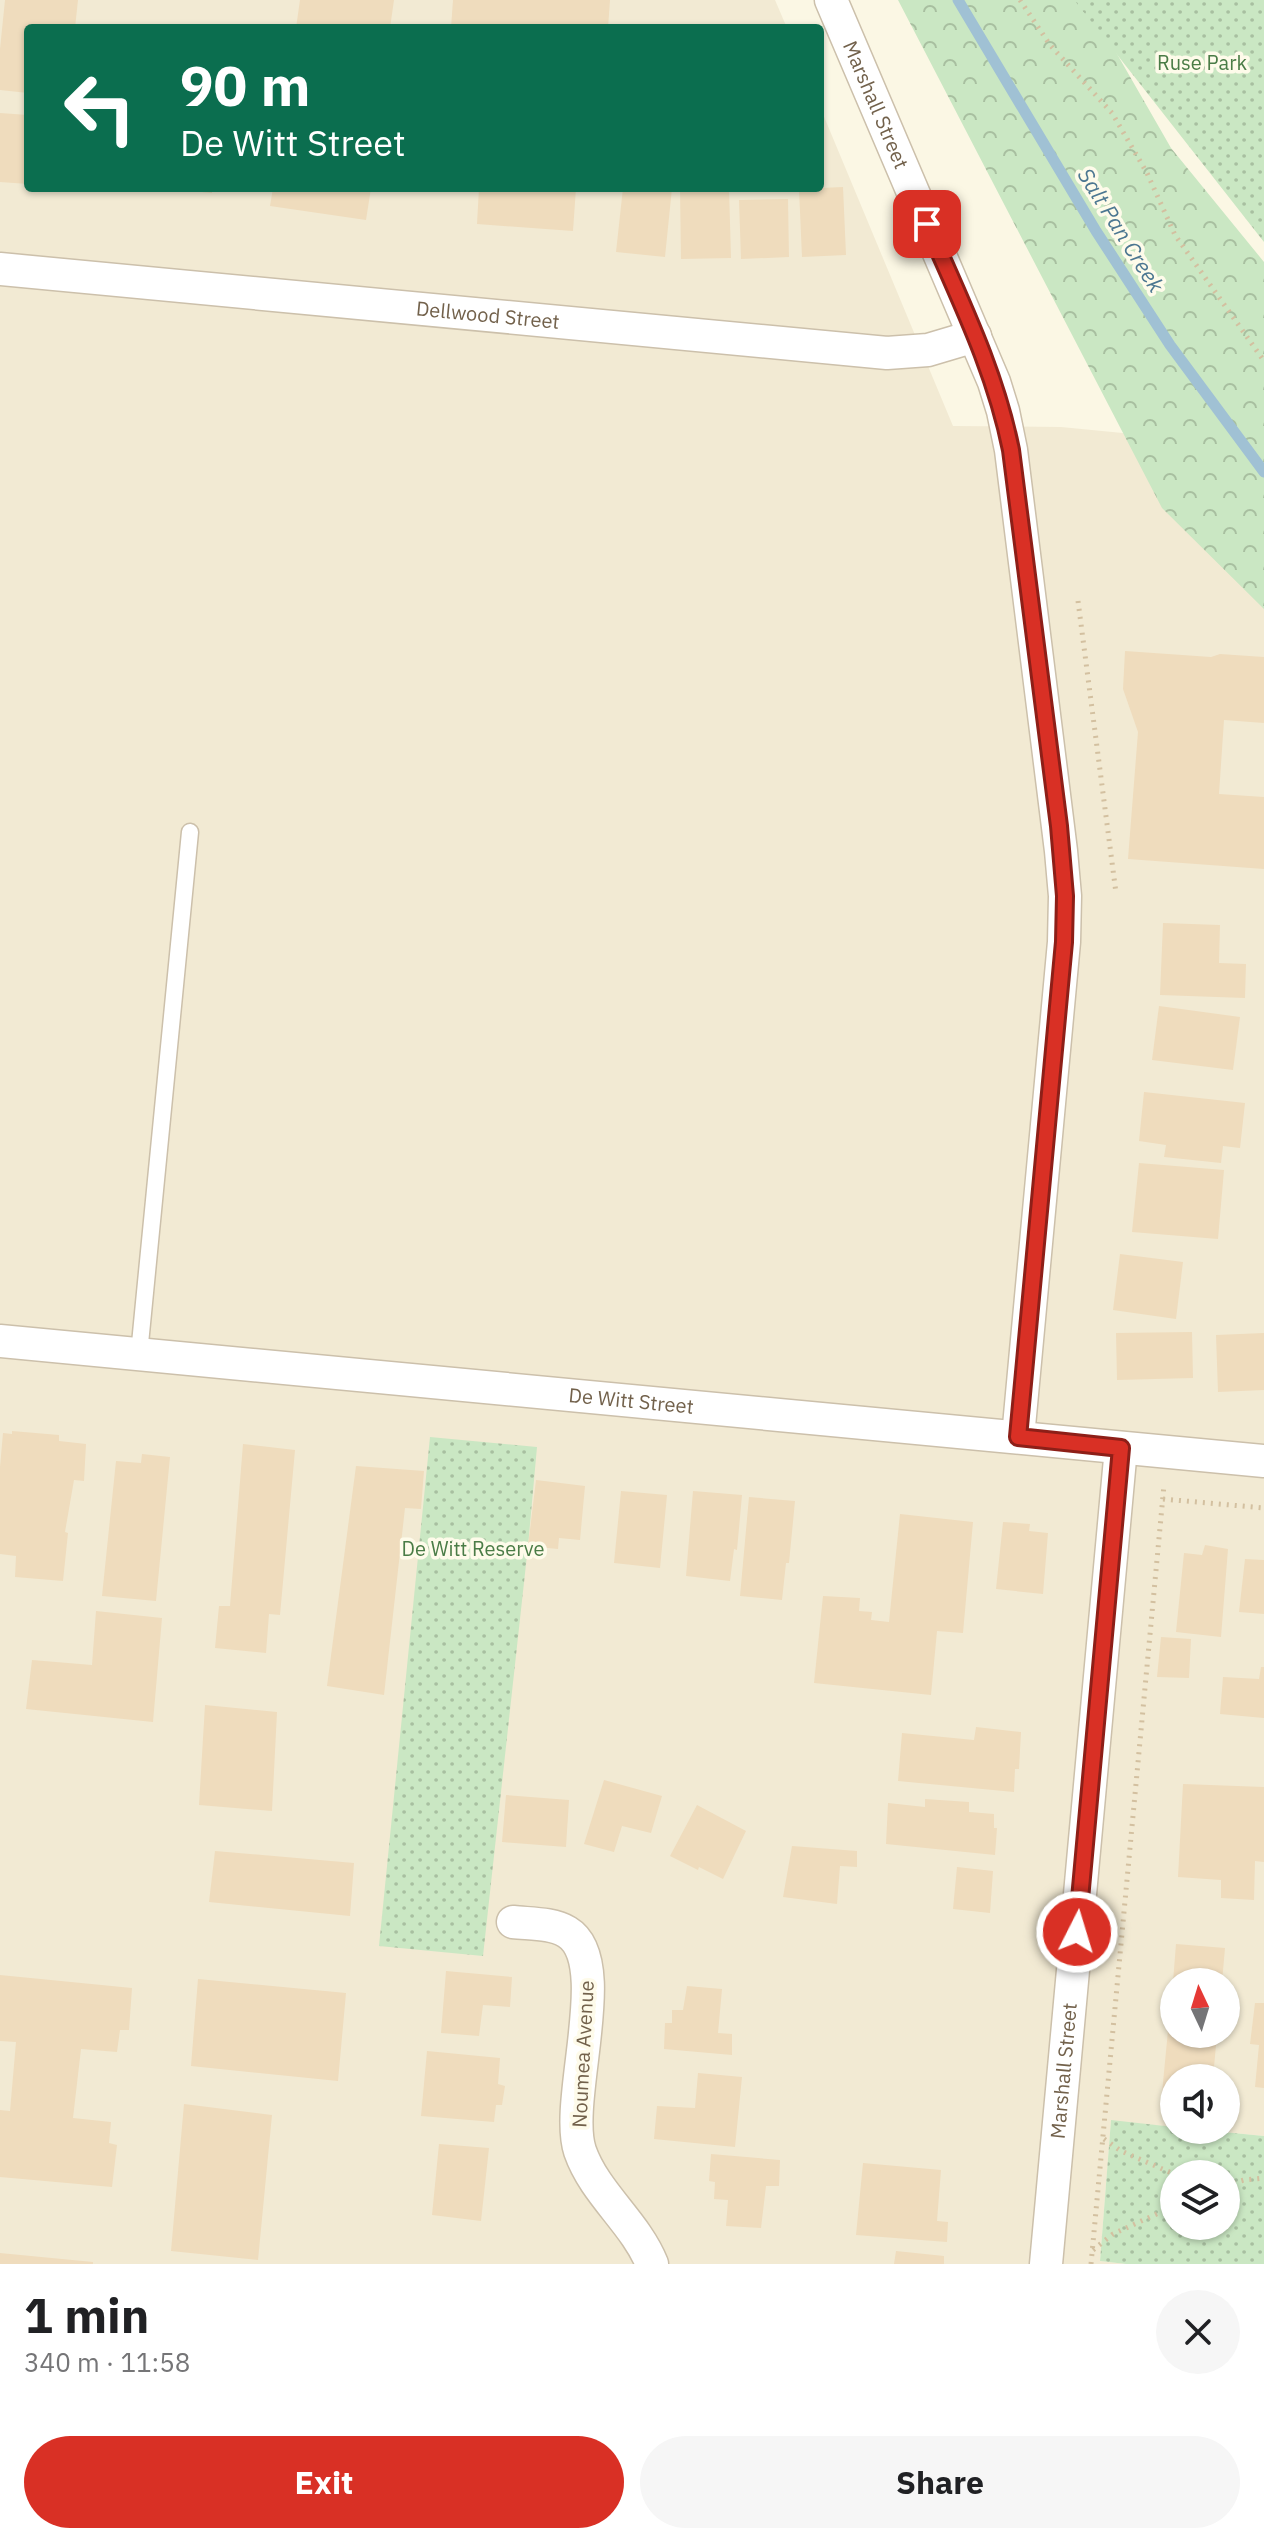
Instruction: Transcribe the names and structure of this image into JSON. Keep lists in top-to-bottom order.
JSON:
{
  "streets": {
    "street": [
      "Marshall Street",
      "Dellwood Street",
      "De Witt Street",
      "Noumea Avenue"
    ]
  },
  "crossings": [
    ["Marshall Street", "Dellwood Street"],
    ["Marshall Street", "De Witt Street"]
  ],
  "water": ["Salt Pan Creek"],
  "parks": ["Ruse Park", "De Witt Reserve"],
  "north": "top",
  "page": {
    "turn": ["90 m", "De Witt Street"],
    "heading": ["1 min", "340 m · 11:58"],
    "buttons": ["Exit", "Share"]
  }
}
